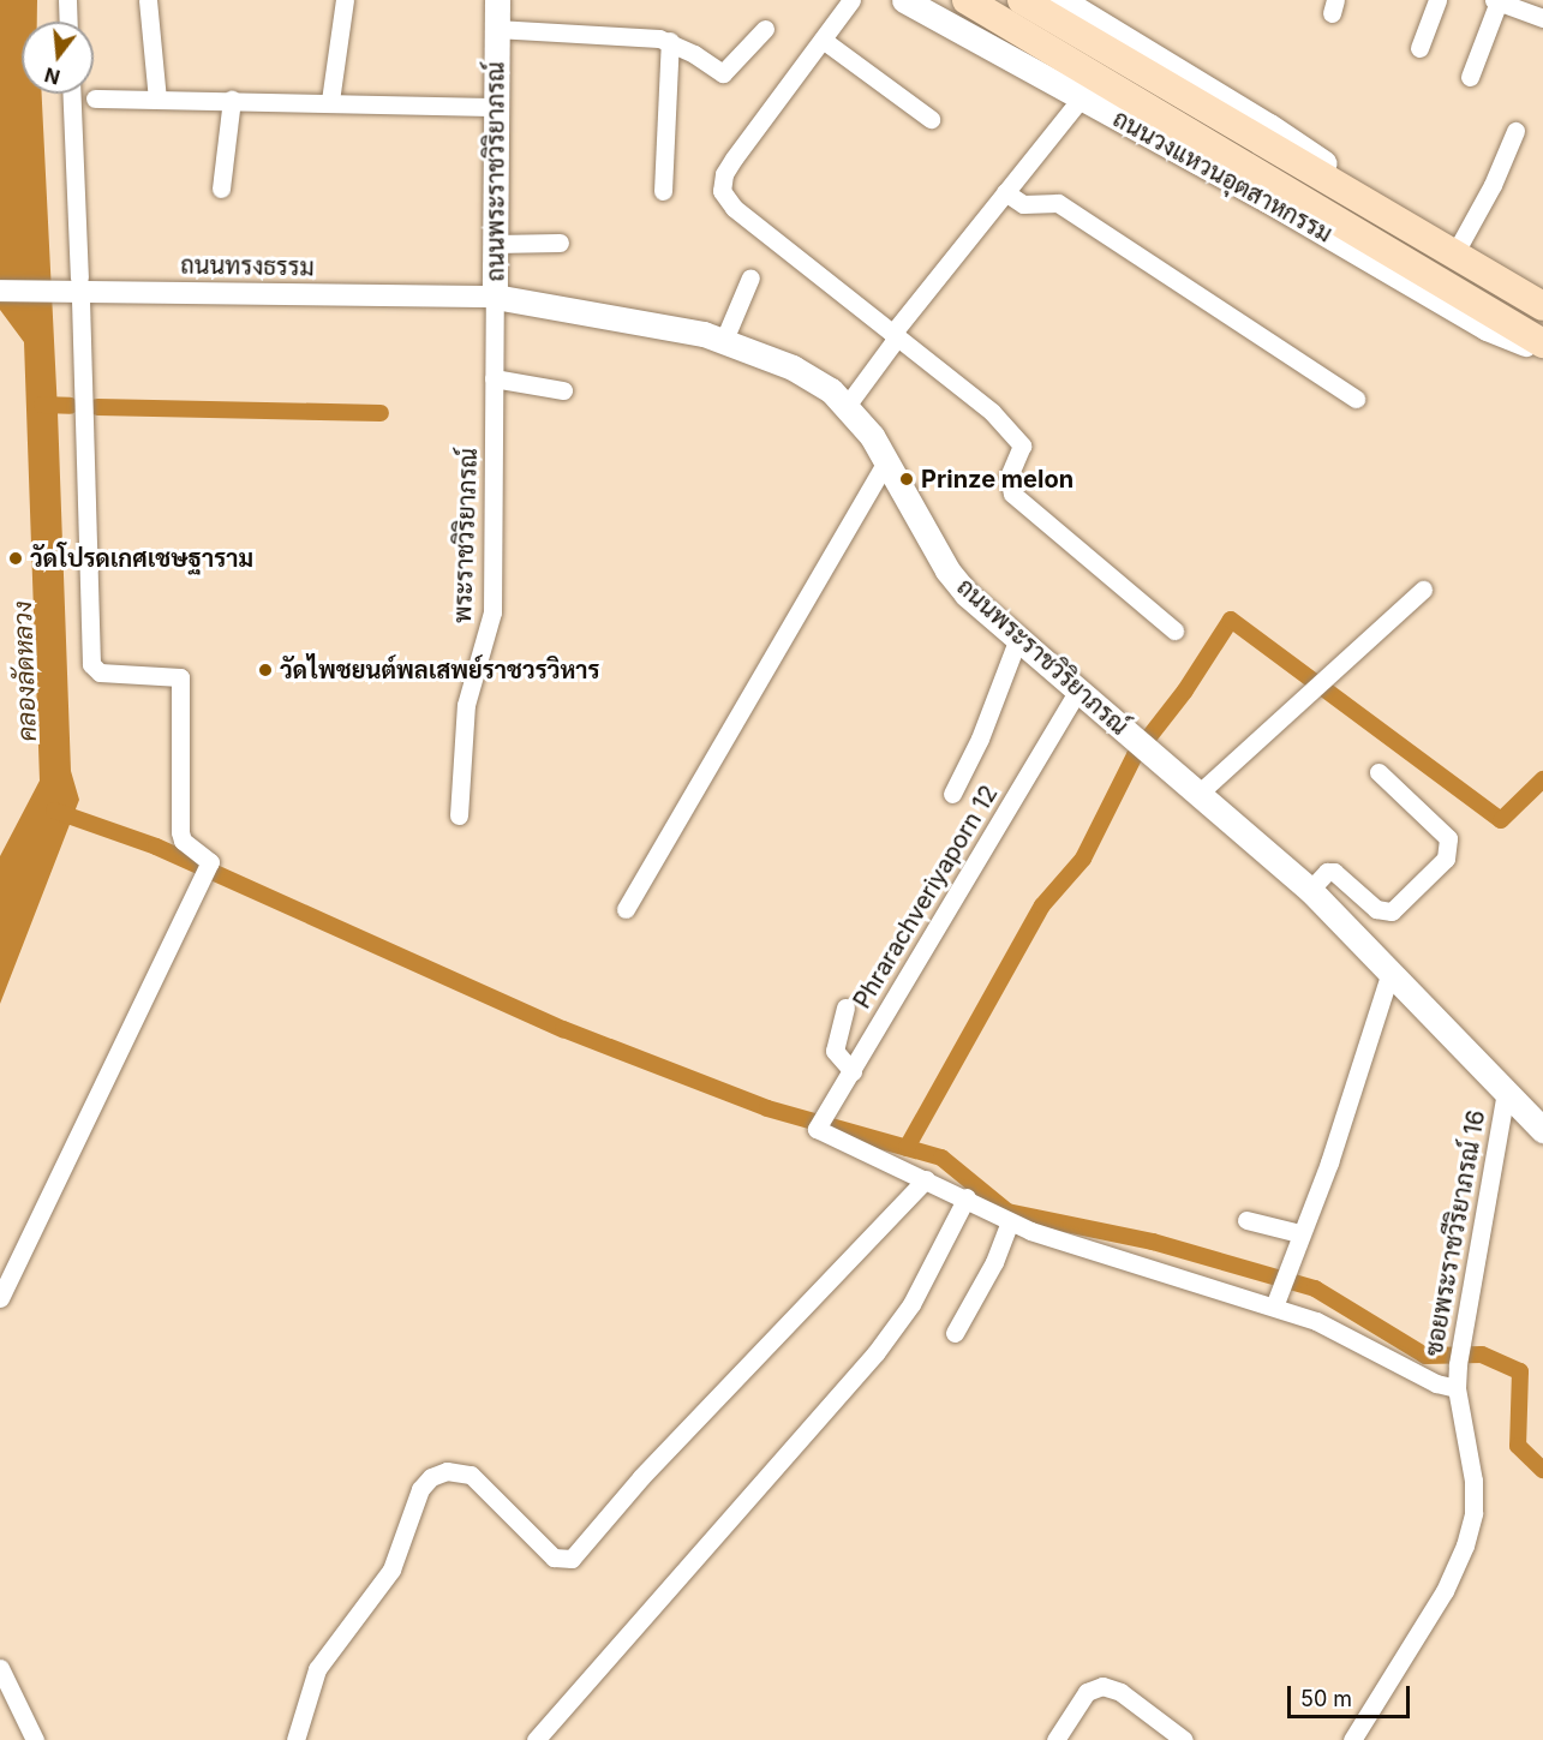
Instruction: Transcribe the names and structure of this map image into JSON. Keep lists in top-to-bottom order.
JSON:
{
  "streets": {
    "main road": ["ถนนพระราชวิริยาภรณ์", "ถนนวงแหวนอุตสาหกรรม"],
    "street": [
      "ถนนทรงธรรม",
      "พระราชวิริยาภรณ์",
      "Phrarachveriyaporn 12",
      "ซอยพระราชวีริยาภรณ์ 16"
    ]
  },
  "crossings": [
    ["ถนนพระราชวิริยาภรณ์", "ถนนทรงธรรม"],
    ["ถนนพระราชวิริยาภรณ์", "พระราชวิริยาภรณ์"],
    ["ถนนพระราชวิริยาภรณ์", "Phrarachveriyaporn 12"],
    ["ถนนพระราชวิริยาภรณ์", "ซอยพระราชวีริยาภรณ์ 16"],
    ["ถนนทรงธรรม", "พระราชวิริยาภรณ์"]
  ],
  "water": ["คลองลัดหลวง"],
  "places": ["Prinze melon", "วัดโปรดเกศเชษฐาราม", "วัดไพชยนต์พลเสพย์ราชวรวิหาร"],
  "scale_bar": "50 m",
  "north": "bottom"
}
